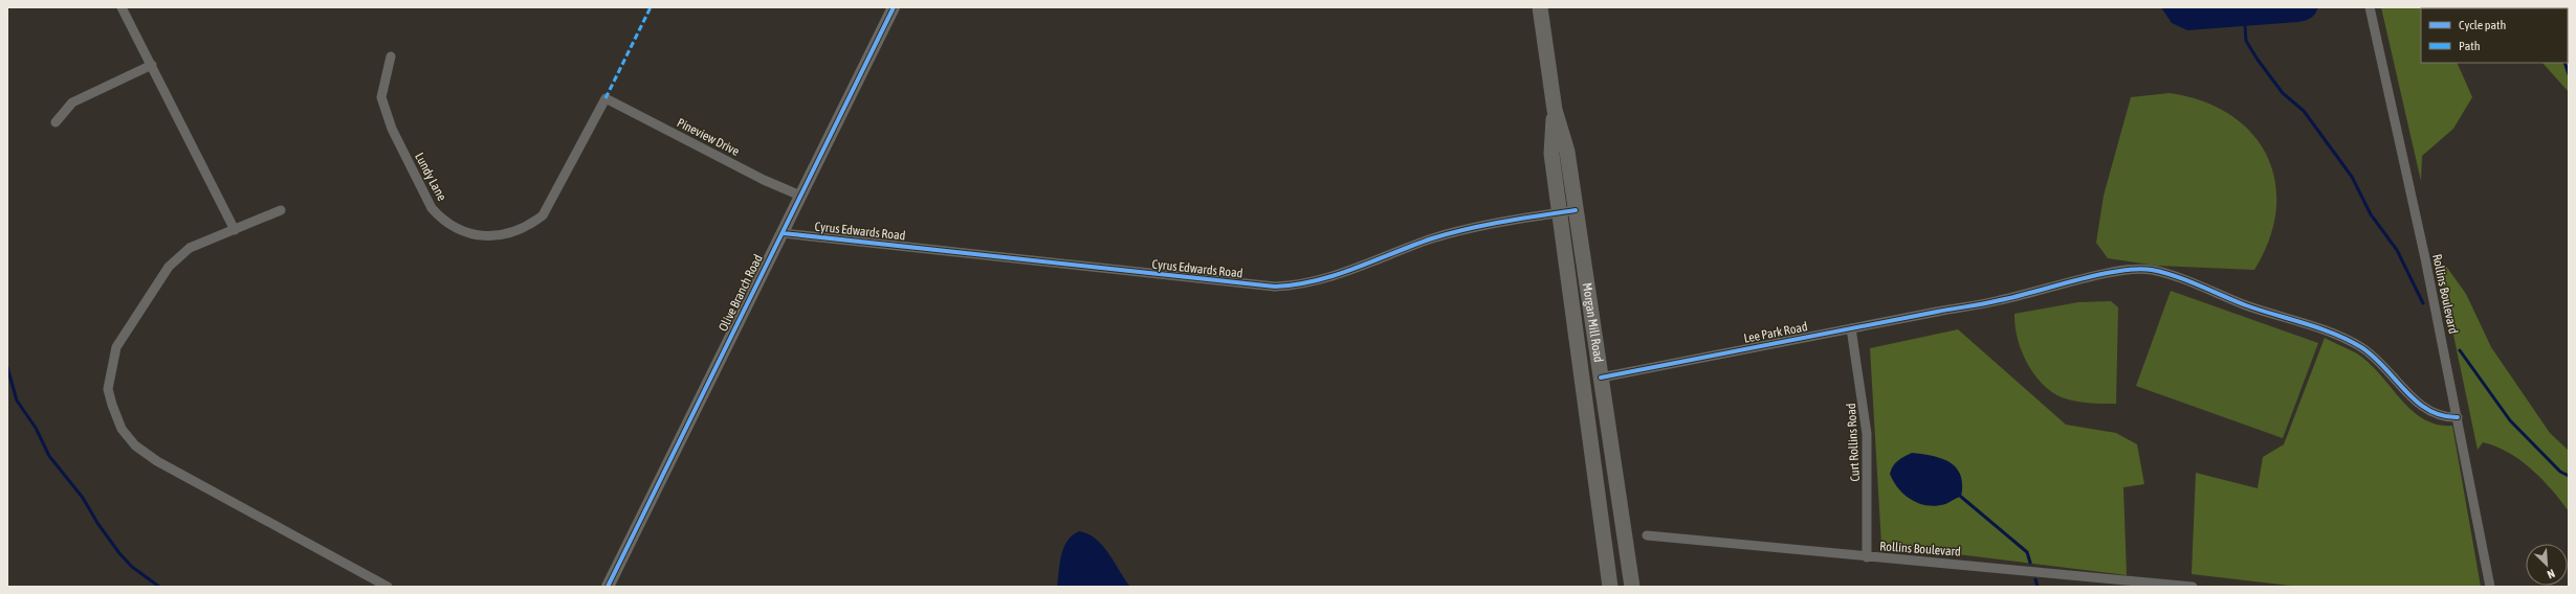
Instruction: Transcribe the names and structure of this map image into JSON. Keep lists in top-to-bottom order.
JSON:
{
  "streets": {
    "main road": ["Morgan Mill Road"],
    "street": [
      "Pineview Drive",
      "Lundy Lane",
      "Cyrus Edwards Road",
      "Olive Branch Road",
      "Rollins Boulevard",
      "Lee Park Road",
      "Curt Rollins Road"
    ]
  },
  "crossings": [
    ["Pineview Drive", "Lundy Lane"],
    ["Pineview Drive", "Olive Branch Road"],
    ["Cyrus Edwards Road", "Olive Branch Road"],
    ["Cyrus Edwards Road", "Morgan Mill Road"],
    ["Rollins Boulevard", "Lee Park Road"],
    ["Rollins Boulevard", "Curt Rollins Road"],
    ["Morgan Mill Road", "Lee Park Road"],
    ["Lee Park Road", "Curt Rollins Road"]
  ],
  "legend": ["Cycle path", "Path"],
  "north": "bottom right"
}
